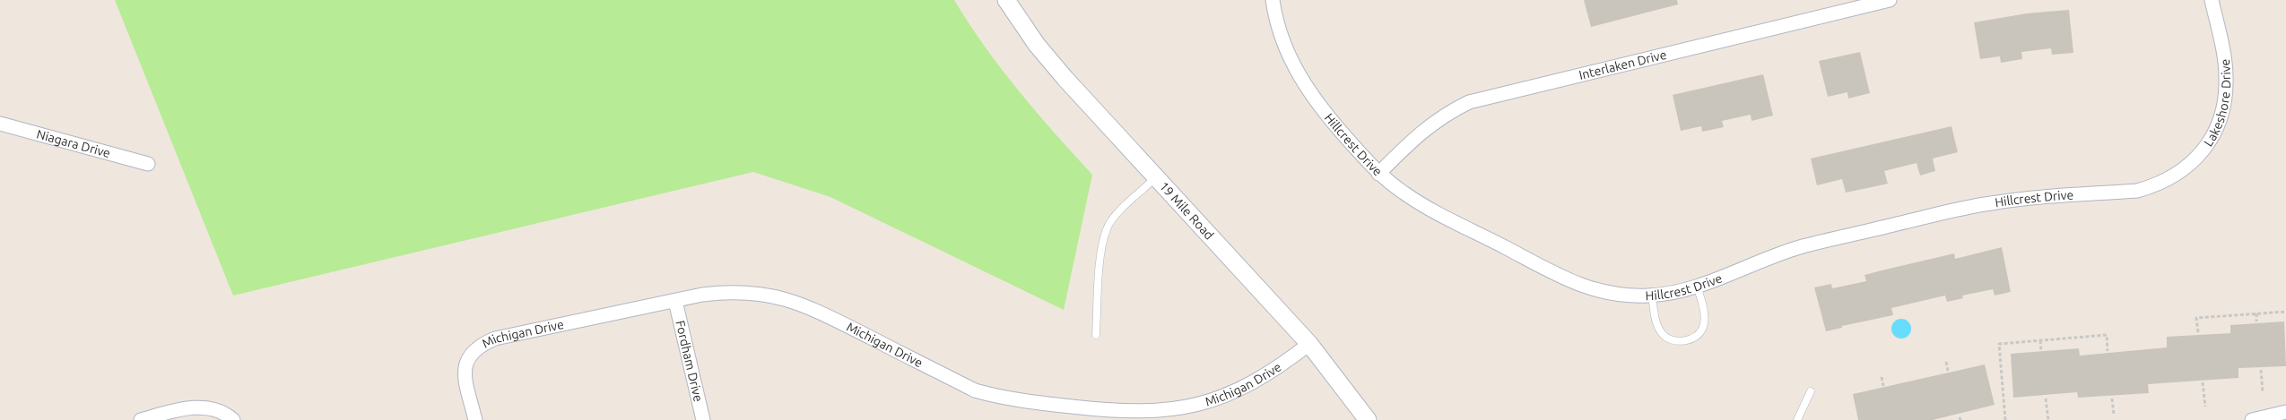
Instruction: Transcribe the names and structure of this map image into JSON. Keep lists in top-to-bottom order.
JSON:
{
  "streets": {
    "street": [
      "Interlaken Drive",
      "Lakeshore Drive",
      "Niagara Drive",
      "Hillcrest Drive",
      "19 Mile Road",
      "Michigan Drive",
      "Fordham Drive"
    ]
  },
  "crossings": [
    ["Interlaken Drive", "Hillcrest Drive"],
    ["Lakeshore Drive", "Hillcrest Drive"],
    ["19 Mile Road", "Michigan Drive"],
    ["Michigan Drive", "Fordham Drive"]
  ]
}
